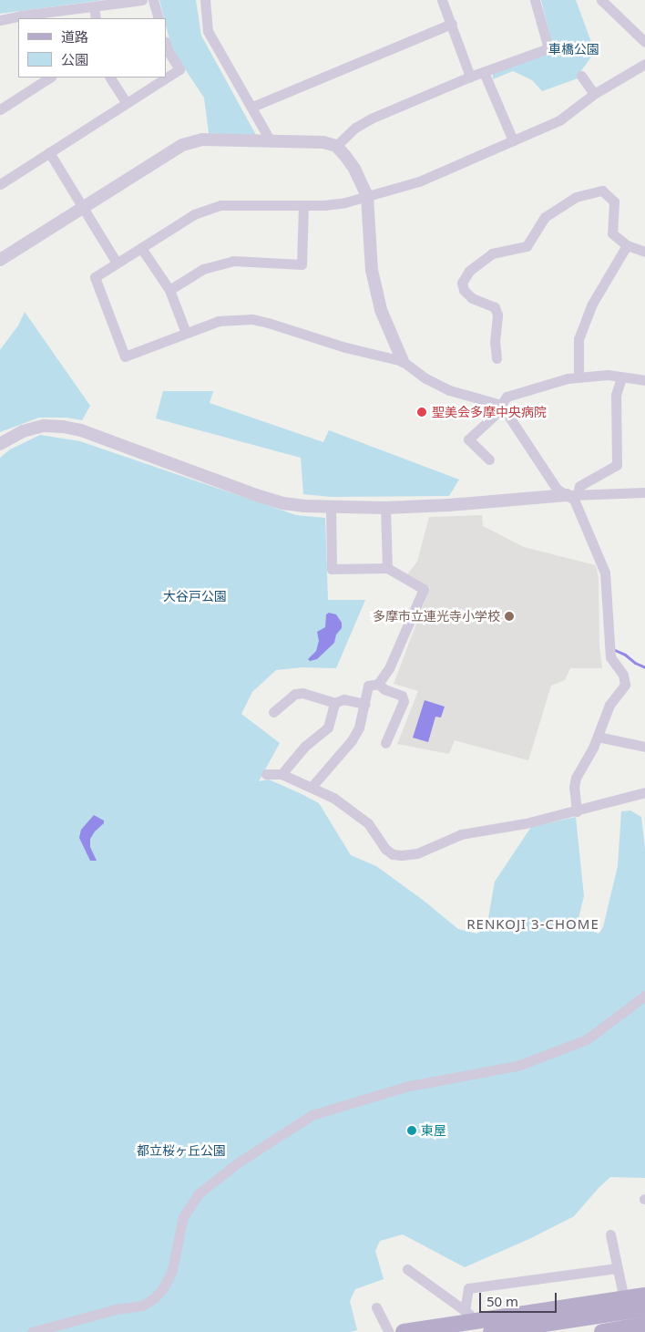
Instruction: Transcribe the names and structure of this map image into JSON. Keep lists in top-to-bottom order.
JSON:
{
  "districts": ["RENKOJI 3-CHOME"],
  "parks": ["車橋公園", "大谷戸公園", "都立桜ヶ丘公園"],
  "places": ["聖美会多摩中央病院", "多摩市立連光寺小学校", "東屋"],
  "legend": ["道路", "公園"],
  "scale_bar": "50 m"
}
